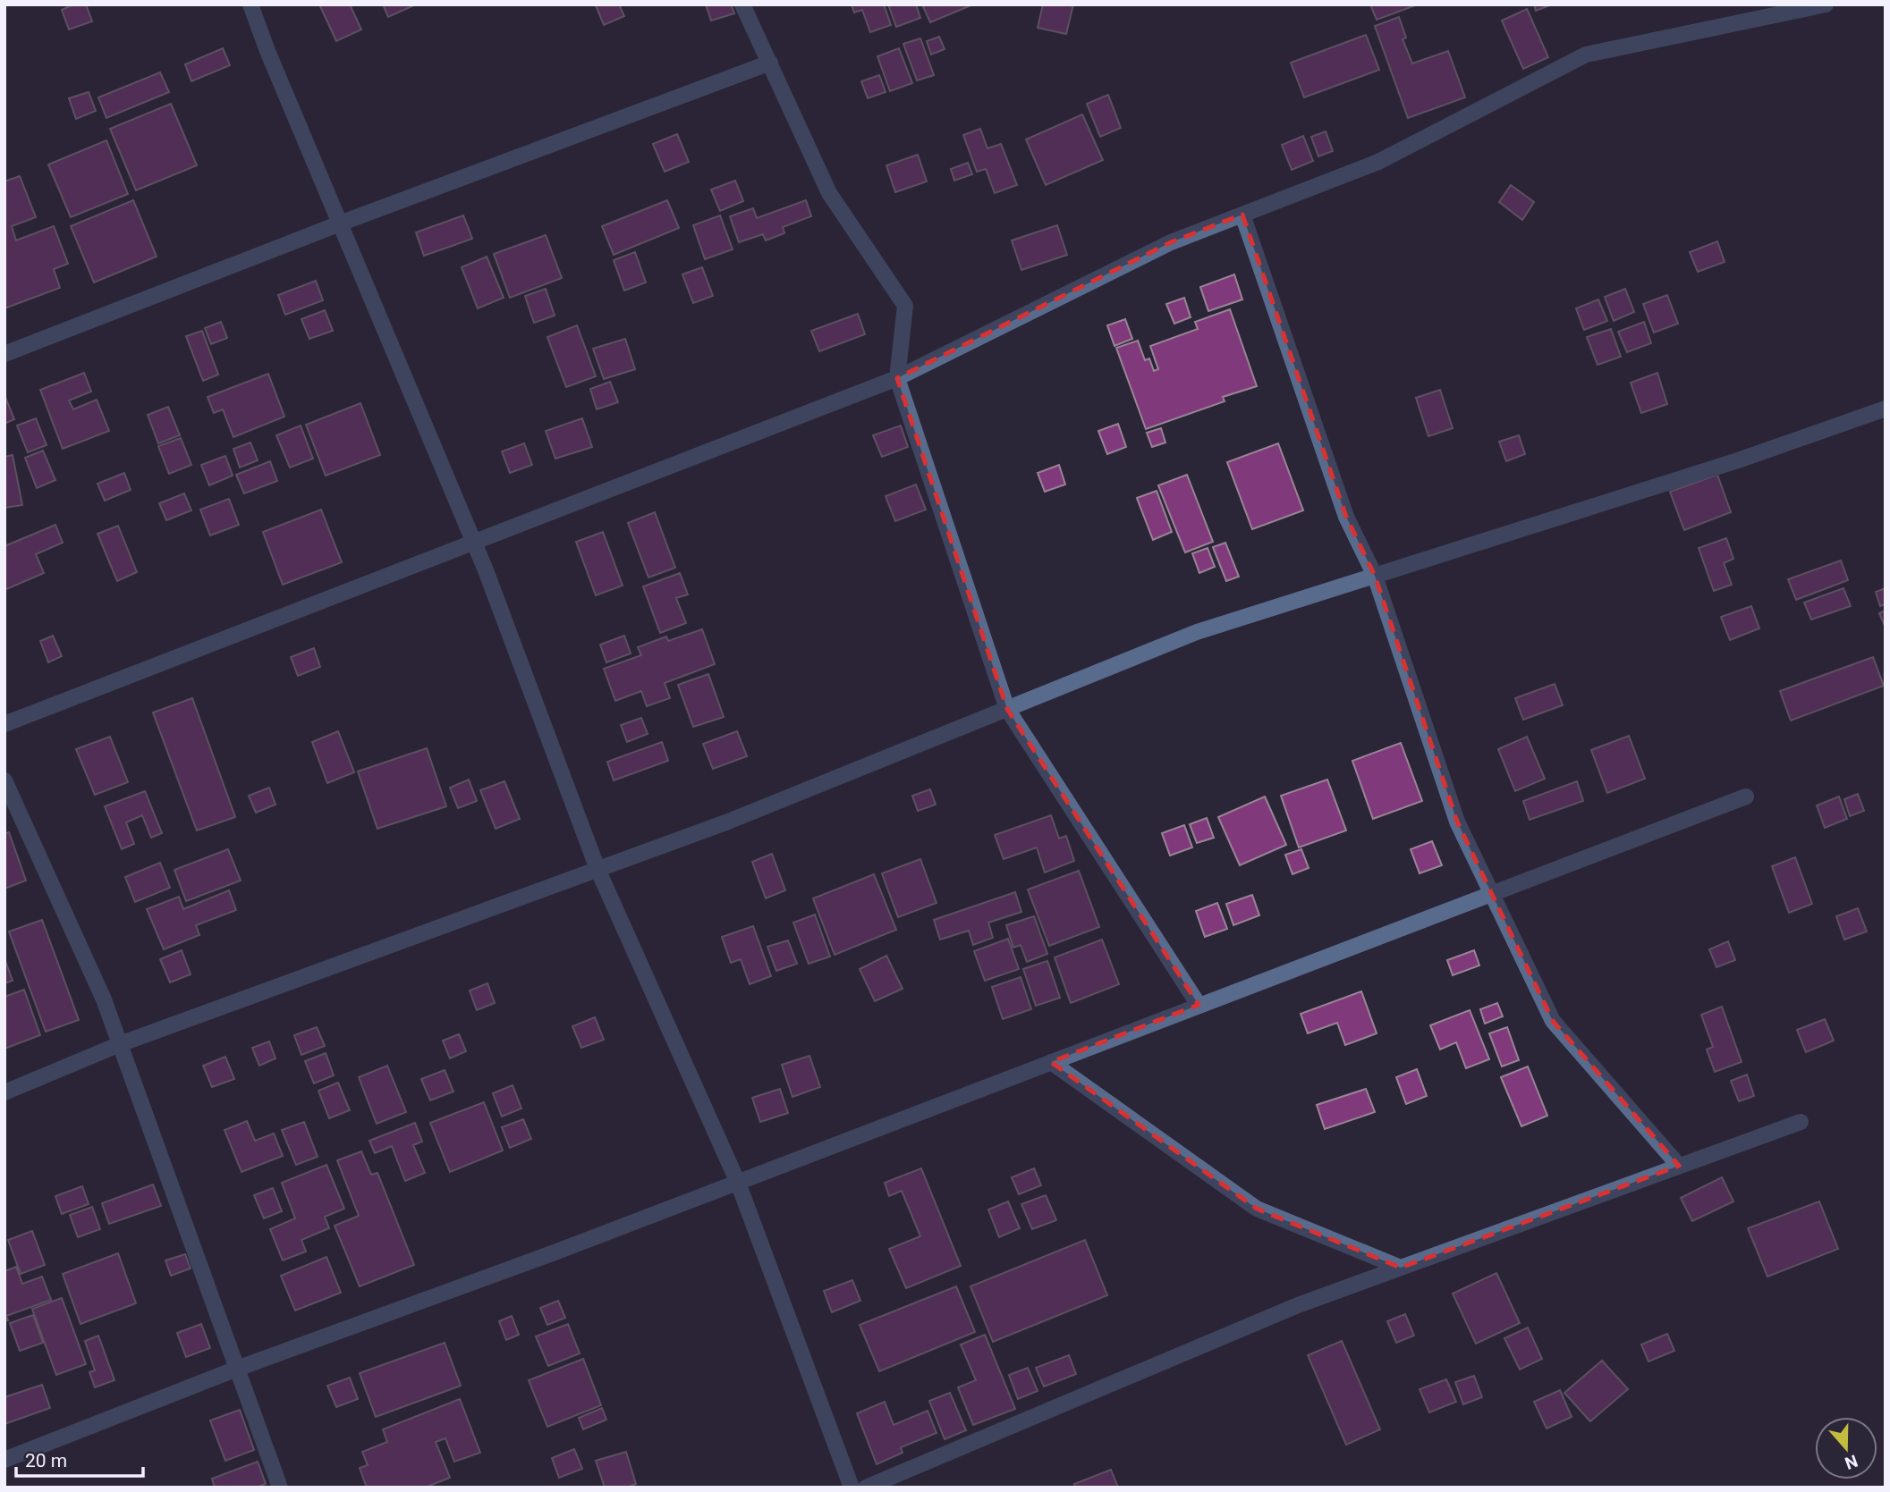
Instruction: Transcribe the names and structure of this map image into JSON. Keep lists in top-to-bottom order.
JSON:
{
  "scale_bar": "20 m",
  "north": "bottom"
}
